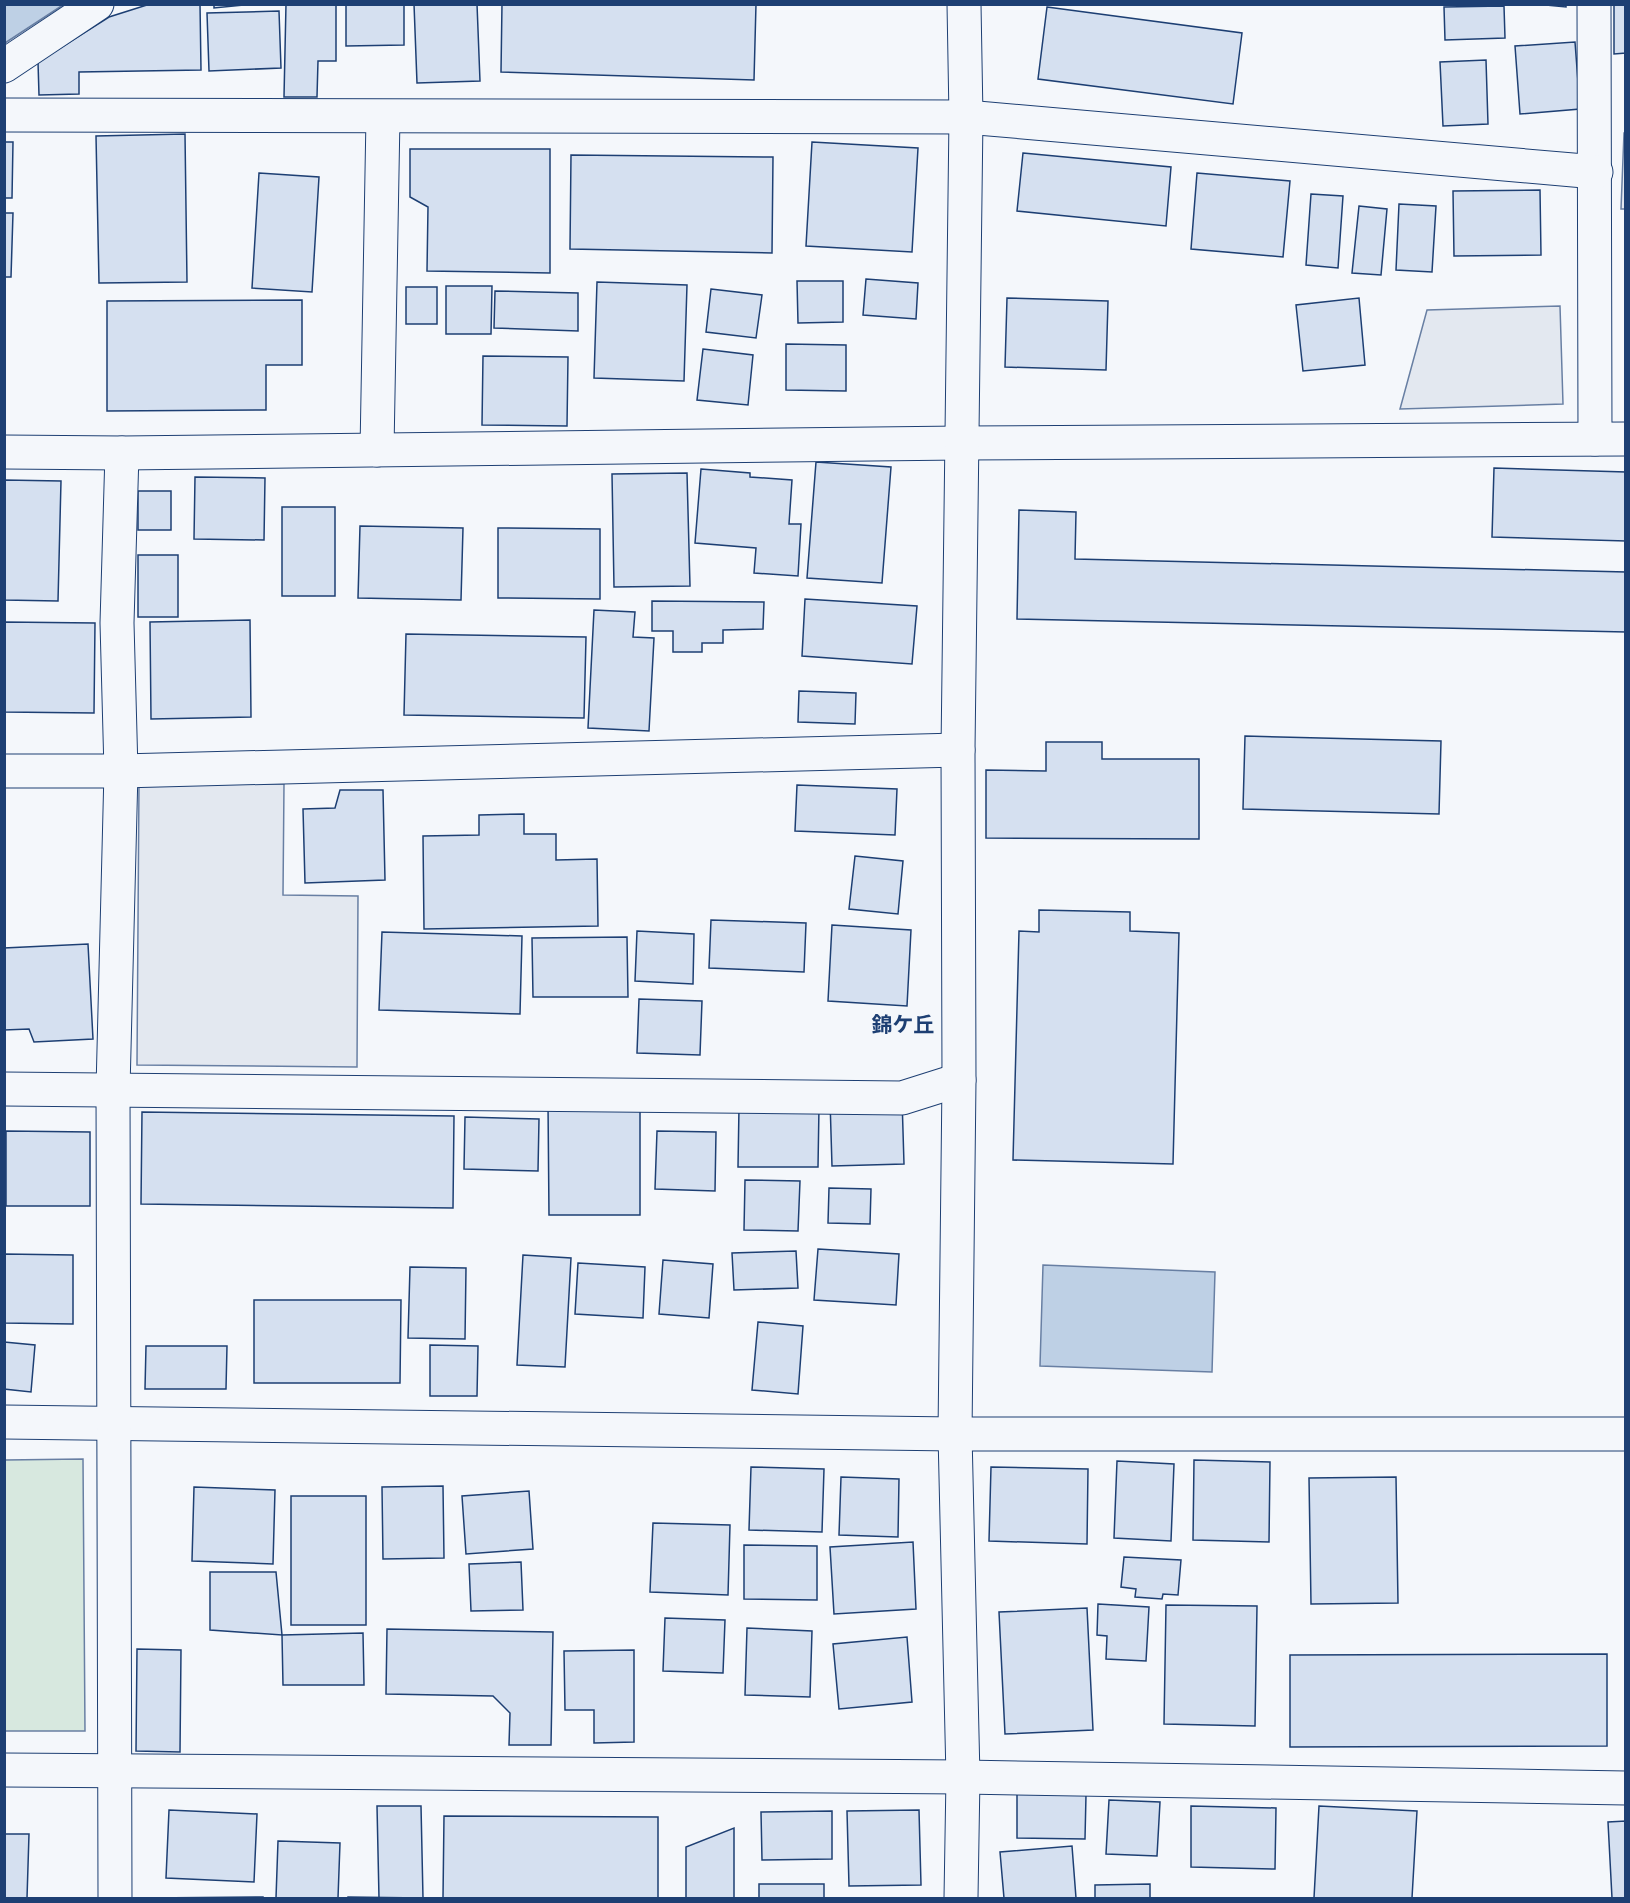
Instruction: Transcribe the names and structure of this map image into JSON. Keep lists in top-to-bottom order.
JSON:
{
  "districts": ["錦ケ丘"]
}
